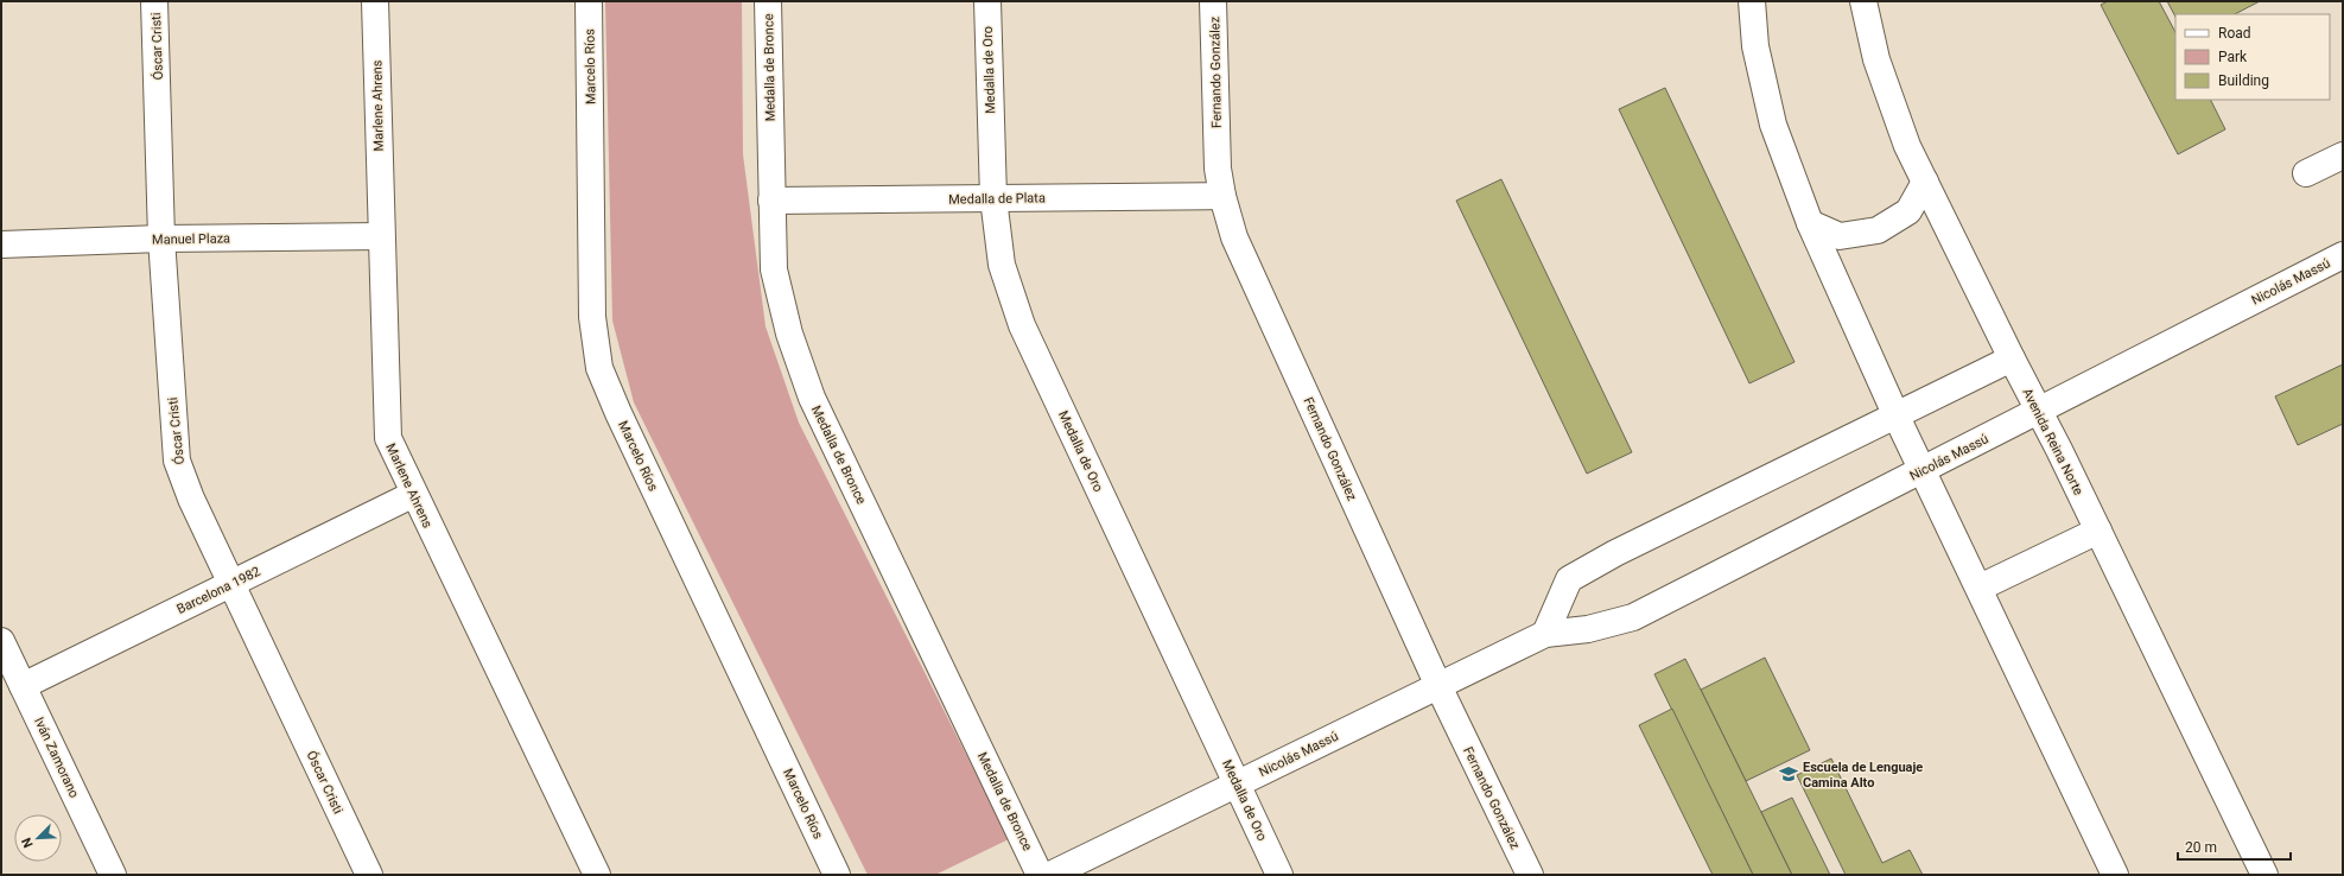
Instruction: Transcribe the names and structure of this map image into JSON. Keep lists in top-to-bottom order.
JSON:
{
  "streets": {
    "street": [
      "Óscar Cristi",
      "Marcelo Ríos",
      "Medalla de Bronce",
      "Medalla de Oro",
      "Fernando González",
      "Marlene Ahrens",
      "Medalla de Plata",
      "Manuel Plaza",
      "Nicolás Massú",
      "Avenida Reina Norte",
      "Barcelona 1982",
      "Iván Zamorano"
    ]
  },
  "crossings": [
    ["Óscar Cristi", "Manuel Plaza"],
    ["Óscar Cristi", "Barcelona 1982"],
    ["Medalla de Bronce", "Medalla de Plata"],
    ["Medalla de Oro", "Medalla de Plata"],
    ["Medalla de Oro", "Nicolás Massú"],
    ["Fernando González", "Medalla de Plata"],
    ["Fernando González", "Nicolás Massú"],
    ["Marlene Ahrens", "Manuel Plaza"],
    ["Marlene Ahrens", "Barcelona 1982"],
    ["Nicolás Massú", "Avenida Reina Norte"],
    ["Barcelona 1982", "Iván Zamorano"]
  ],
  "places": {
    "school or university": ["Escuela de Lenguaje Camina Alto"]
  },
  "legend": ["Road", "Park", "Building"],
  "scale_bar": "20 m",
  "north": "bottom left"
}
